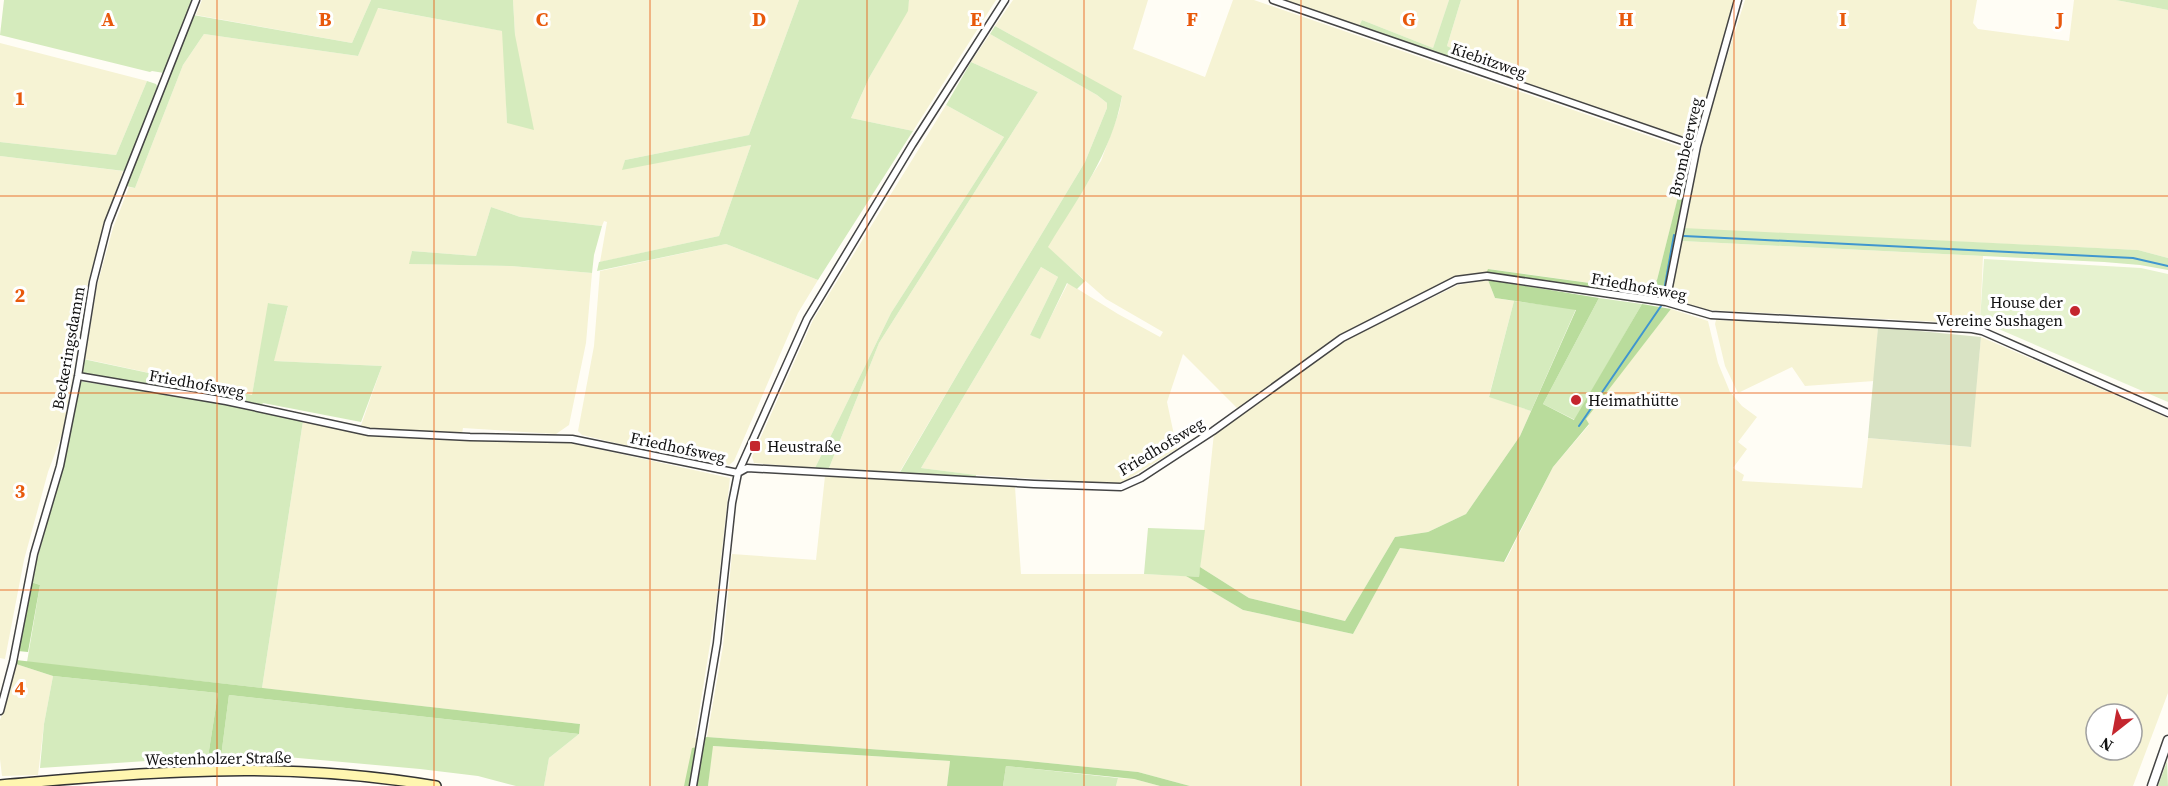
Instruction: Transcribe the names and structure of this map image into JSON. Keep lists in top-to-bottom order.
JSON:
{
  "streets": {
    "main road": ["Westenholzer Straße"],
    "street": [
      "Kiebitzweg",
      "Brombeerweg",
      "Friedhofsweg",
      "Beckeringsdamm"
    ]
  },
  "crossings": [
    ["Kiebitzweg", "Brombeerweg"],
    ["Brombeerweg", "Friedhofsweg"],
    ["Friedhofsweg", "Beckeringsdamm"]
  ],
  "places": {
    "other": ["House der Vereine Sushagen", "Heimathütte"],
    "transit": ["Heustraße"]
  },
  "north": "bottom left",
  "grid": {
    "columns": [
      "A",
      "B",
      "C",
      "D",
      "E",
      "F",
      "G",
      "H",
      "I",
      "J"
    ],
    "rows": [
      "1",
      "2",
      "3",
      "4"
    ]
  }
}
